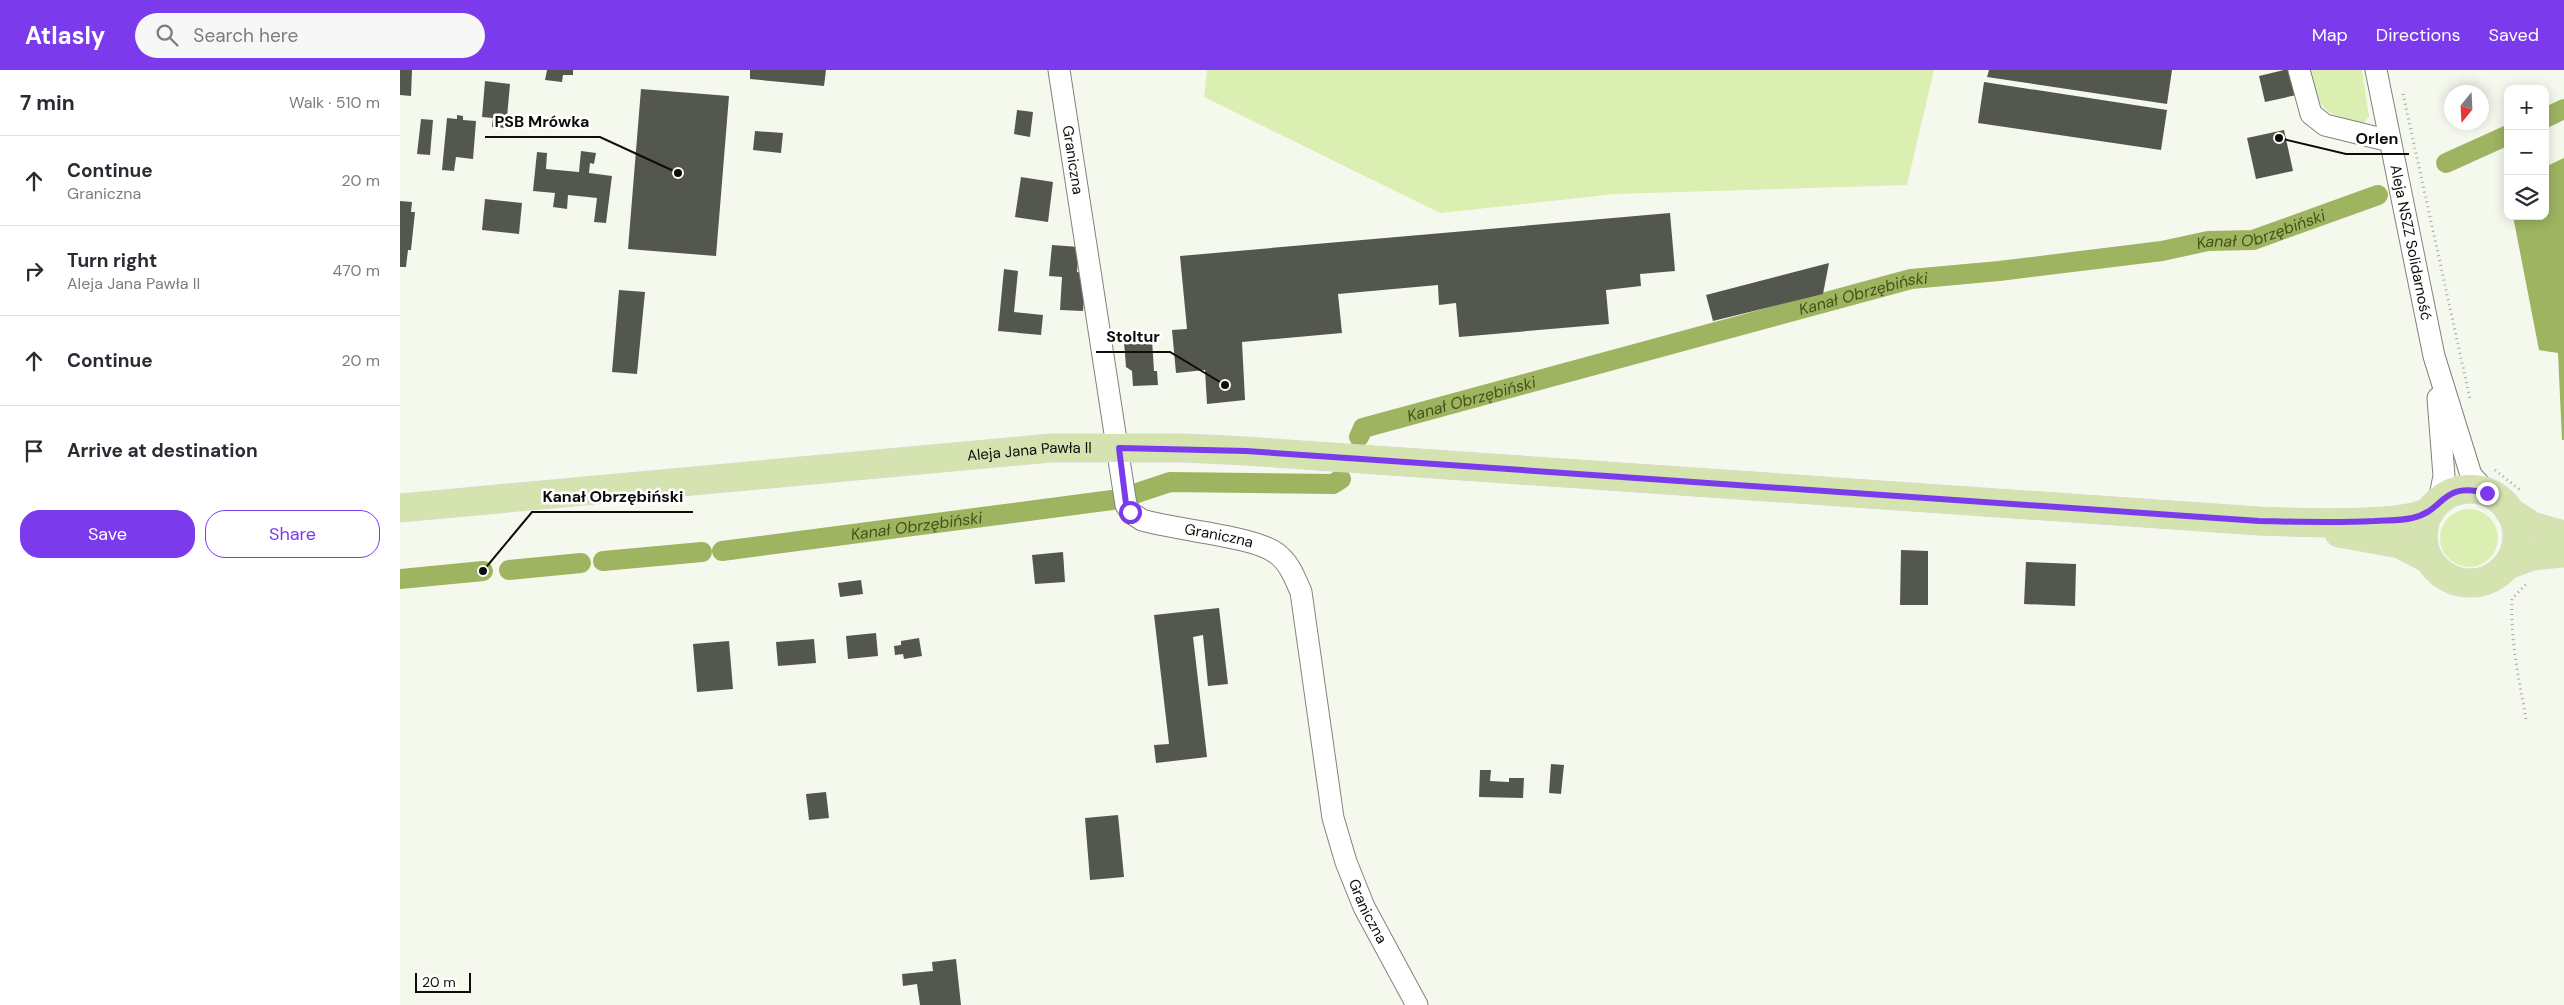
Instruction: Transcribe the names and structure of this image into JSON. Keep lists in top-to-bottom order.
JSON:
{
  "streets": {
    "main road": ["Aleja Jana Pawła II"],
    "street": ["Graniczna", "Aleja NSZZ Solidarność"]
  },
  "crossings": [
    ["Graniczna", "Aleja Jana Pawła II"],
    ["Aleja NSZZ Solidarność", "Aleja Jana Pawła II"]
  ],
  "water": ["Kanał Obrzębiński"],
  "places": [
    "Orlen",
    "PSB Mrówka",
    "Stoltur",
    "Kanał Obrzębiński"
  ],
  "scale_bar": "20 m",
  "north": "bottom",
  "page": {
    "header": "Atlasly",
    "search": "Search here",
    "nav": ["Map", "Directions", "Saved"],
    "heading": ["7 min", "Walk · 510 m"],
    "map_buttons": ["+", "−"],
    "list": [
      ["Continue", "Graniczna", "20 m"],
      ["Turn right", "Aleja Jana Pawła II", "470 m"],
      ["Continue", "20 m"],
      "Arrive at destination"
    ],
    "buttons": ["Save", "Share"],
    "scale": "20 m"
  }
}
